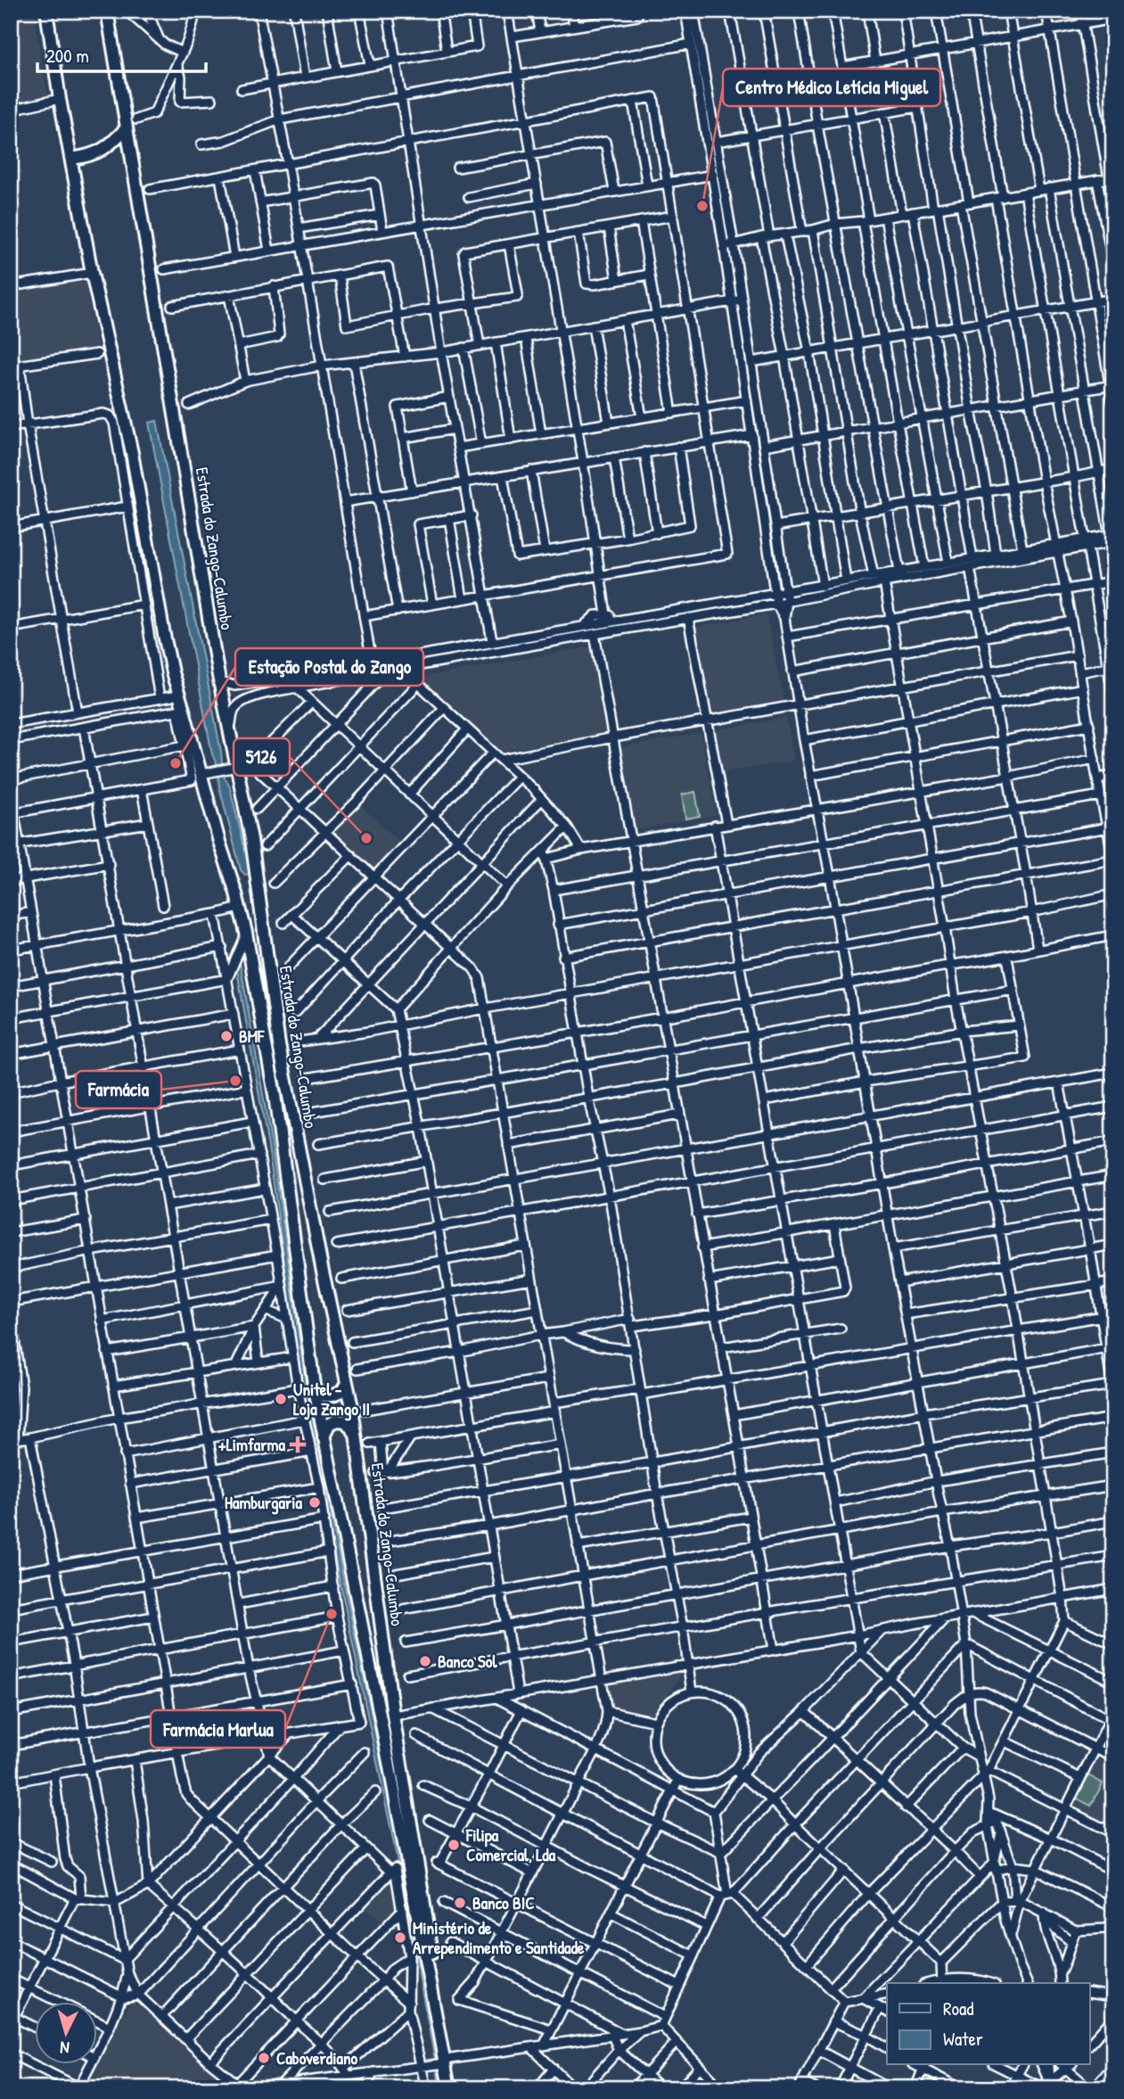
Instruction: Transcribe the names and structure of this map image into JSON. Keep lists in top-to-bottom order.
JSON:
{
  "streets": {
    "main road": ["Estrada do Zango-Calumbo"]
  },
  "places": {
    "other": [
      "Centro Médico Letícia Miguel",
      "Estação Postal do Zango",
      "5126",
      "BMF",
      "Farmácia",
      "Unitel - Loja Zango II",
      "Hamburgaria",
      "Farmácia Marlua",
      "Banco Sol",
      "Filipa Comercial, Lda",
      "Banco BIC",
      "Ministério de Arrependimento e Santidade",
      "Caboverdiano"
    ],
    "health": ["+Limfarma"]
  },
  "legend": ["Road", "Water"],
  "scale_bar": "200 m",
  "north": "bottom"
}
